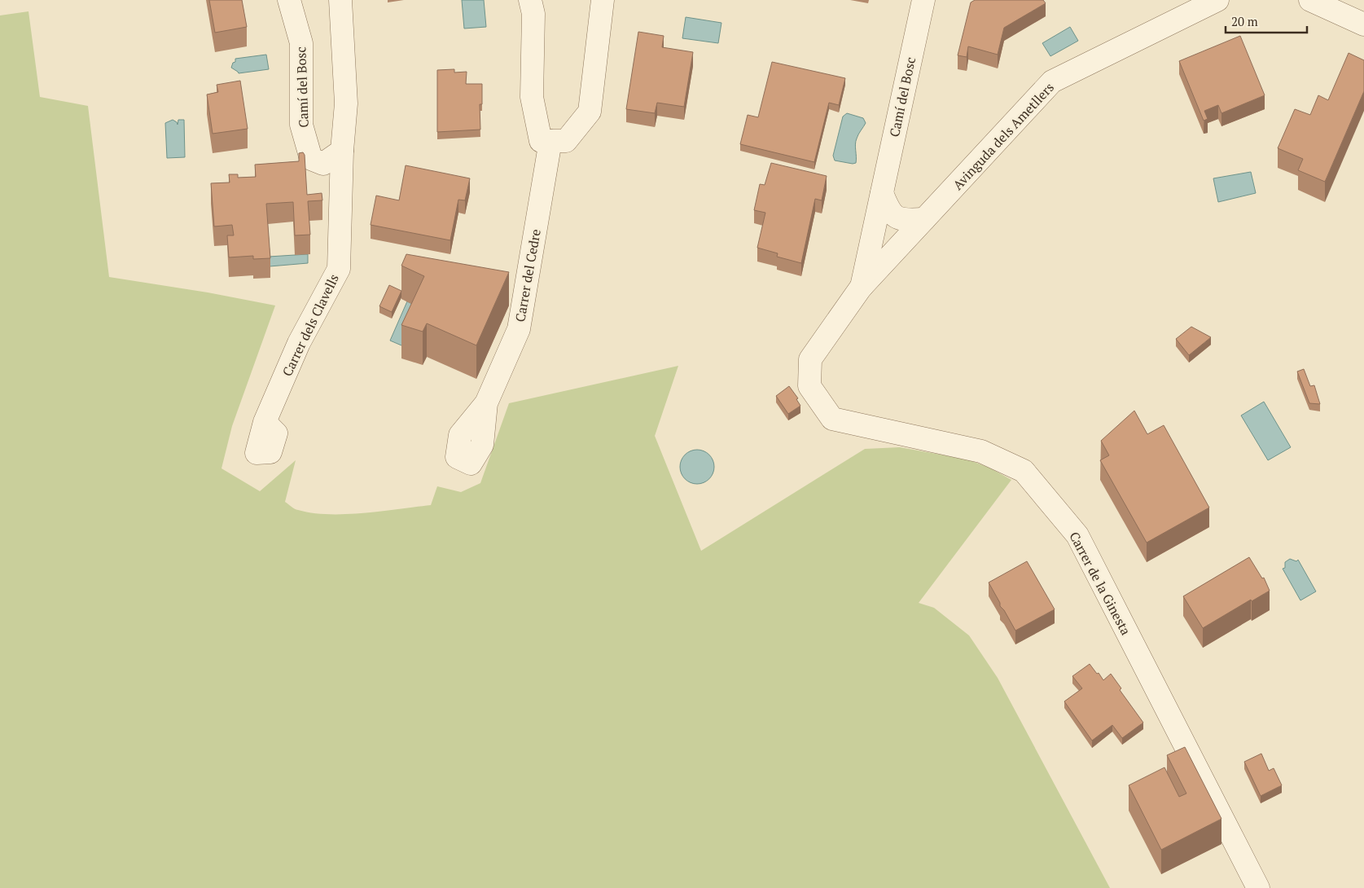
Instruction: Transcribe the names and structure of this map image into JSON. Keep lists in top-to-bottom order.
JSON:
{
  "streets": {
    "street": [
      "Camí del Bosc",
      "Avinguda dels Ametllers",
      "Carrer del Cedre",
      "Carrer dels Clavells",
      "Carrer de la Ginesta"
    ]
  },
  "crossings": [
    ["Camí del Bosc", "Avinguda dels Ametllers"],
    ["Camí del Bosc", "Carrer dels Clavells"],
    ["Camí del Bosc", "Carrer de la Ginesta"],
    ["Avinguda dels Ametllers", "Carrer de la Ginesta"]
  ],
  "scale_bar": "20 m"
}
